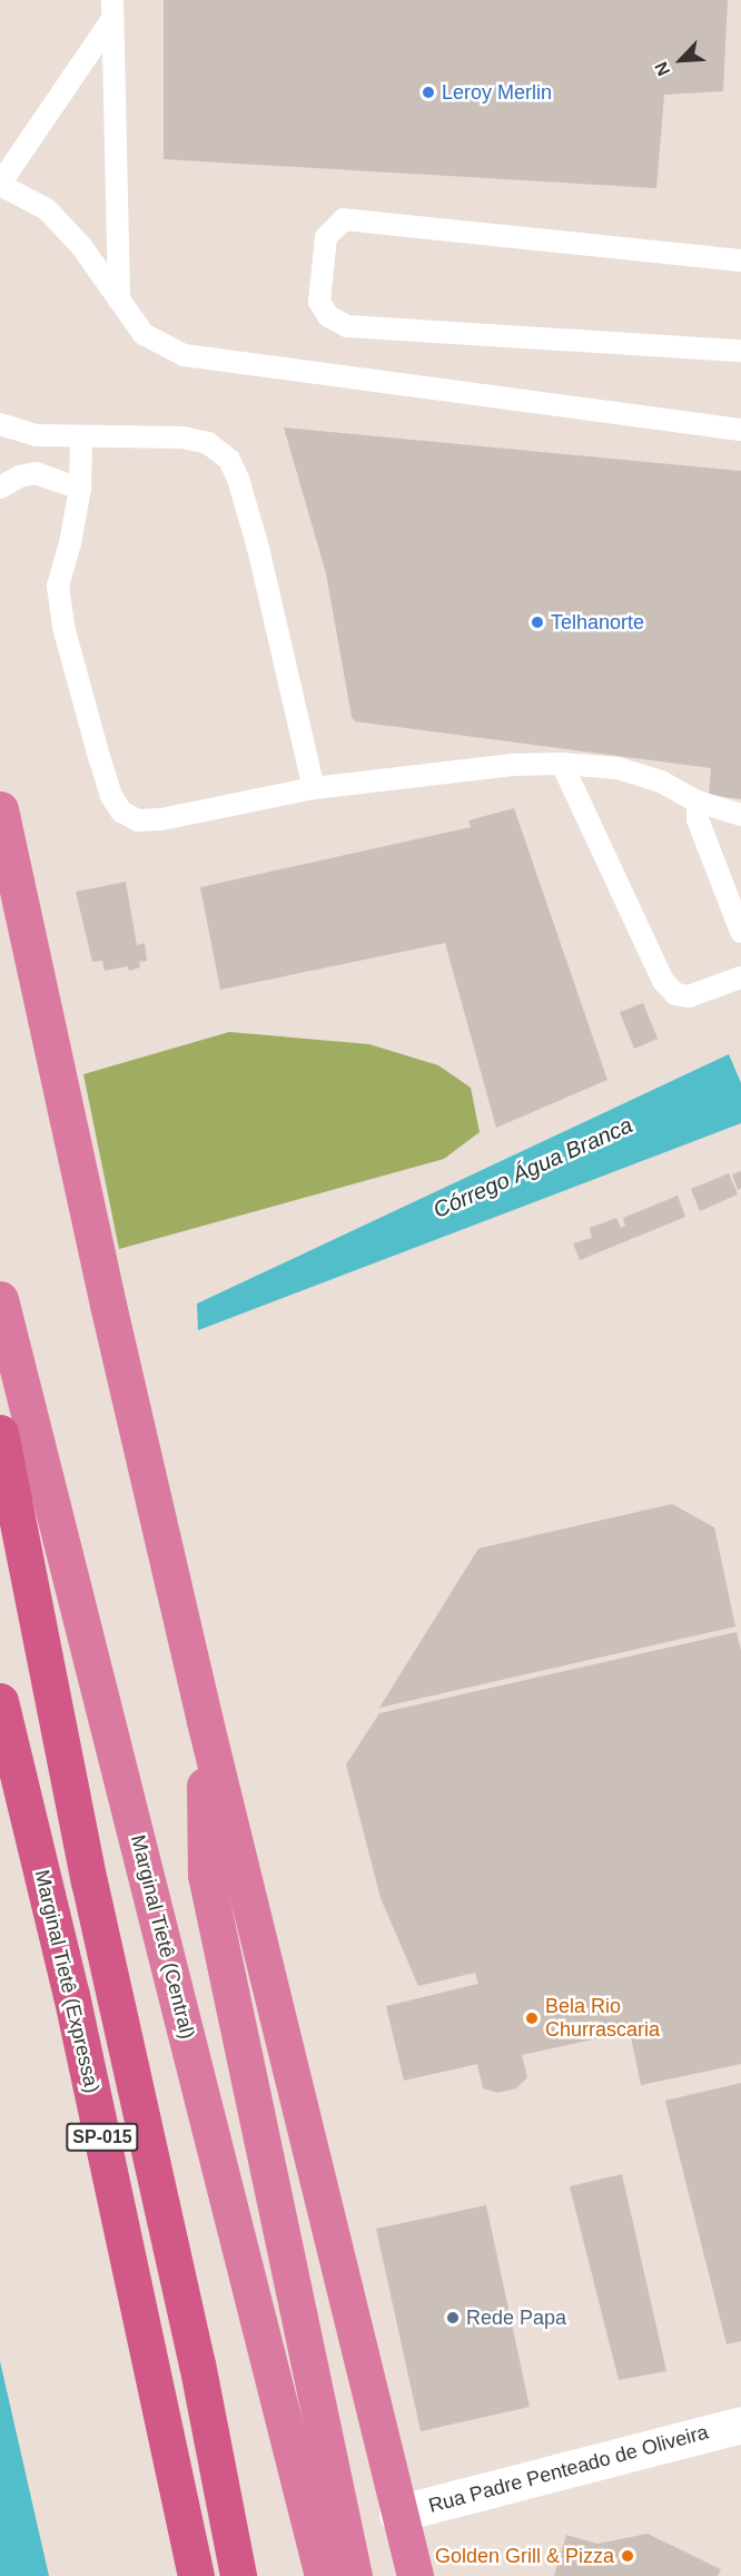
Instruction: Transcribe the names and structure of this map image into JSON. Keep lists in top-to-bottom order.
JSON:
{
  "streets": {
    "highway": ["Marginal Tietê (Central)", "Marginal Tietê (Expressa)", "SP-015"],
    "street": ["Rua Padre Penteado de Oliveira"]
  },
  "water": ["Córrego Água Branca"],
  "places": [
    "Leroy Merlin",
    "Telhanorte",
    "Bela Rio Churrascaria",
    "Rede Papa",
    "Golden Grill & Pizza"
  ],
  "north": "bottom left"
}
